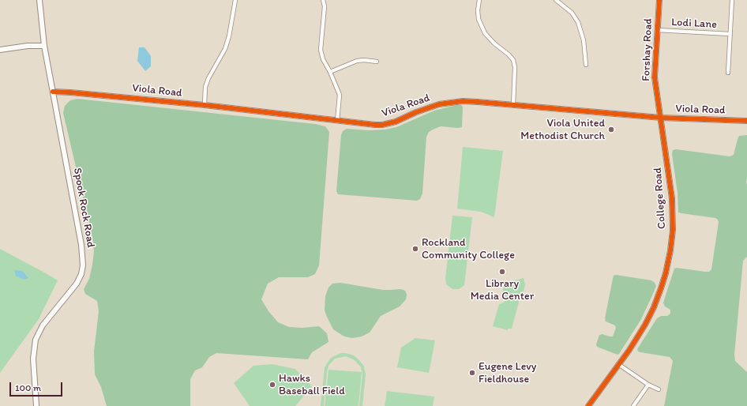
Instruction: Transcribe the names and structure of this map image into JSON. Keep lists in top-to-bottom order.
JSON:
{
  "streets": {
    "street": [
      "Lodi Lane",
      "Forshay Road",
      "Viola Road",
      "College Road",
      "Spook Rock Road"
    ]
  },
  "crossings": [
    ["Lodi Lane", "Forshay Road"],
    ["Forshay Road", "Viola Road"],
    ["Forshay Road", "College Road"],
    ["Viola Road", "College Road"],
    ["Viola Road", "Spook Rock Road"]
  ],
  "places": [
    "Viola United Methodist Church",
    "Rockland Community College",
    "Library Media Center",
    "Eugene Levy Fieldhouse",
    "Hawks Baseball Field"
  ],
  "scale_bar": "100 m"
}
